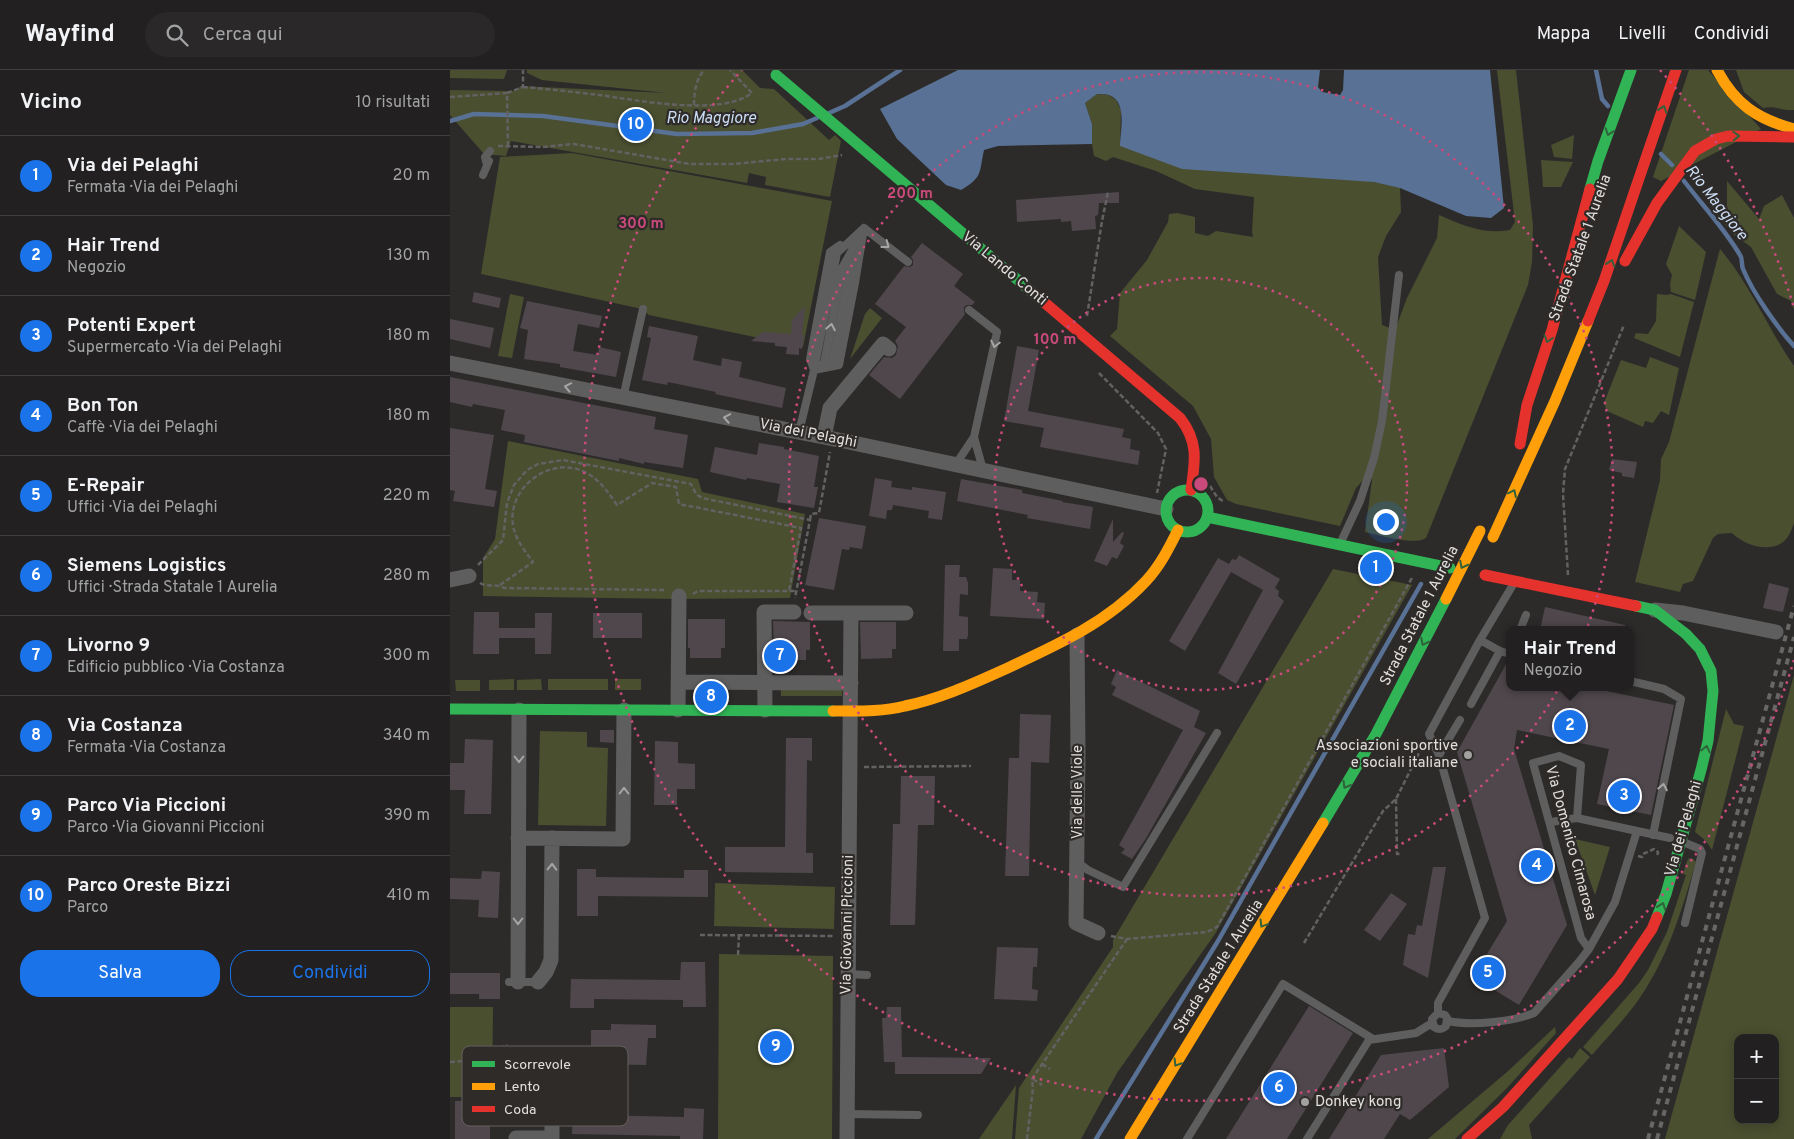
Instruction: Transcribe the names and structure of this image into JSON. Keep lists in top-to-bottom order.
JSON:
{
  "streets": {
    "main road": ["Strada Statale 1 Aurelia", "Via Lando Conti", "Via dei Pelaghi"],
    "street": ["Via delle Viole", "Via Giovanni Piccioni"],
    "lane": ["Via Domenico Cimarosa"]
  },
  "crossings": [
    ["Via Lando Conti", "Via dei Pelaghi"]
  ],
  "one_way": ["Strada Statale 1 Aurelia"],
  "water": ["Rio Maggiore"],
  "places": ["Associazioni sportive e sociali italiane", "Donkey kong"],
  "legend": ["Scorrevole", "Lento", "Coda"],
  "page": {
    "header": "Wayfind",
    "search": "Cerca qui",
    "nav": ["Mappa", "Livelli", "Condividi"],
    "heading": ["Vicino", "10 risultati"],
    "pins": [
      "10",
      "1",
      "7",
      "8",
      "2",
      "3",
      "4",
      "5",
      "9",
      "6"
    ],
    "list": [
      {
        "mark": "1",
        "name": "Via dei Pelaghi",
        "note": "Fermata · Via dei Pelaghi",
        "value": "20 m"
      },
      {
        "mark": "2",
        "name": "Hair Trend",
        "note": "Negozio",
        "value": "130 m"
      },
      {
        "mark": "3",
        "name": "Potenti Expert",
        "note": "Supermercato · Via dei Pelaghi",
        "value": "180 m"
      },
      {
        "mark": "4",
        "name": "Bon Ton",
        "note": "Caffè · Via dei Pelaghi",
        "value": "180 m"
      },
      {
        "mark": "5",
        "name": "E-Repair",
        "note": "Uffici · Via dei Pelaghi",
        "value": "220 m"
      },
      {
        "mark": "6",
        "name": "Siemens Logistics",
        "note": "Uffici · Strada Statale 1 Aurelia",
        "value": "280 m"
      },
      {
        "mark": "7",
        "name": "Livorno 9",
        "note": "Edificio pubblico · Via Costanza",
        "value": "300 m"
      },
      {
        "mark": "8",
        "name": "Via Costanza",
        "note": "Fermata · Via Costanza",
        "value": "340 m"
      },
      {
        "mark": "9",
        "name": "Parco Via Piccioni",
        "note": "Parco · Via Giovanni Piccioni",
        "value": "390 m"
      },
      {
        "mark": "10",
        "name": "Parco Oreste Bizzi",
        "note": "Parco",
        "value": "410 m"
      }
    ],
    "popup": ["Hair Trend", "Negozio"],
    "buttons": ["Salva", "Condividi"],
    "map_buttons": ["+", "−"]
  },
  "rings": ["200 m", "300 m", "100 m"]
}
